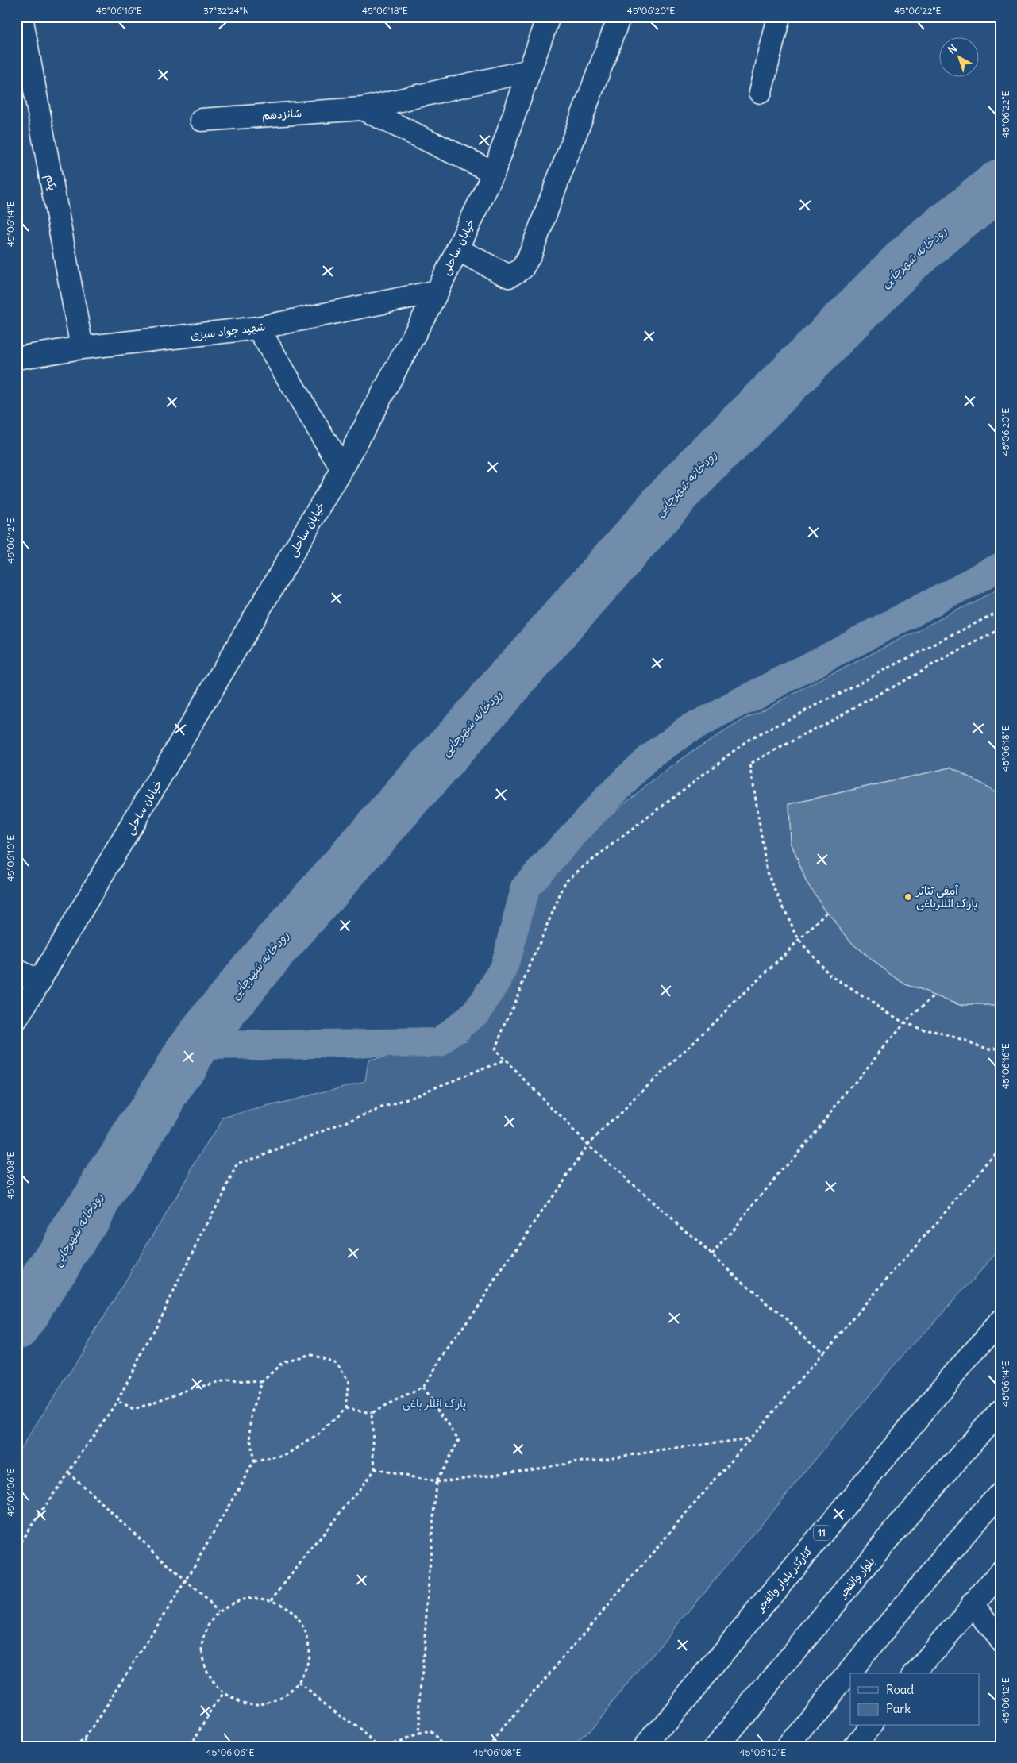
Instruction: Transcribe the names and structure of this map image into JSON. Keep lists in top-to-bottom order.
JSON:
{
  "streets": {
    "main road": [
      "شانزدهم",
      "یکم",
      "خیابان ساحلی",
      "شهید جواد سبزی",
      "11",
      "بلوار والفجر",
      "کنارگذر بلوار والفجر"
    ]
  },
  "crossings": [
    ["شانزدهم", "خیابان ساحلی"],
    ["یکم", "شهید جواد سبزی"],
    ["خیابان ساحلی", "شهید جواد سبزی"]
  ],
  "water": ["رودخانه شهرچایی"],
  "parks": ["پارک ائللر باغی"],
  "places": ["آمفی تئاتر پارک ائللرباغی"],
  "legend": ["Road", "Park"],
  "north": "top left",
  "coordinates": [
    "45°06'16\"E",
    "37°32'24\"N",
    "45°06'18\"E",
    "45°06'20\"E",
    "45°06'22\"E",
    "45°06'14\"E",
    "45°06'12\"E",
    "45°06'10\"E",
    "45°06'08\"E",
    "45°06'06\"E"
  ]
}
